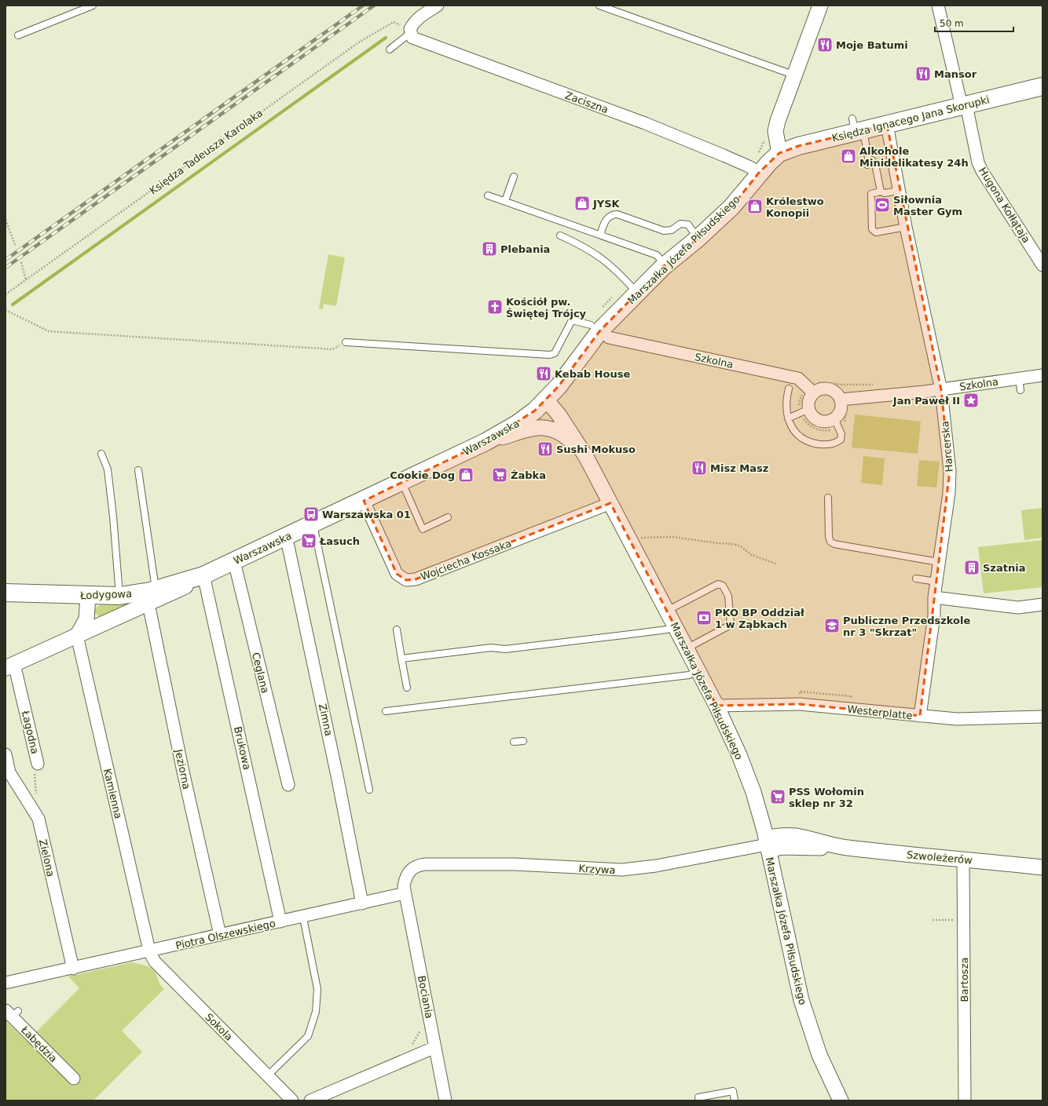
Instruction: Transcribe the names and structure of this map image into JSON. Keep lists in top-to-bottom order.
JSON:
{
  "streets": {
    "main road": [
      "Księdza Ignacego Jana Skorupki",
      "Marszałka Józefa Piłsudskiego",
      "Warszawska",
      "Łodygowa"
    ],
    "street": [
      "Zaciszna",
      "Hugona Kołłątaja",
      "Szkolna",
      "Harcerska",
      "Wojciecha Kossaka",
      "Ceglana",
      "Westerplatte",
      "Zimna",
      "Łagodna",
      "Brukowa",
      "Jeziorna",
      "Kamienna",
      "Szwoleżerów",
      "Zielona",
      "Krzywa",
      "Piotra Olszewskiego",
      "Bartosza",
      "Bociania",
      "Sokola",
      "Łabędzia"
    ],
    "path": ["Księdza Tadeusza Karolaka"]
  },
  "crossings": [
    ["Zaciszna", "Księdza Tadeusza Karolaka"],
    ["Zaciszna", "Marszałka Józefa Piłsudskiego"],
    ["Księdza Ignacego Jana Skorupki", "Hugona Kołłątaja"],
    ["Księdza Ignacego Jana Skorupki", "Marszałka Józefa Piłsudskiego"],
    ["Księdza Ignacego Jana Skorupki", "Harcerska"],
    ["Marszałka Józefa Piłsudskiego", "Warszawska"],
    ["Marszałka Józefa Piłsudskiego", "Wojciecha Kossaka"],
    ["Marszałka Józefa Piłsudskiego", "Westerplatte"],
    ["Marszałka Józefa Piłsudskiego", "Szwoleżerów"],
    ["Marszałka Józefa Piłsudskiego", "Krzywa"],
    ["Szkolna", "Harcerska"],
    ["Warszawska", "Wojciecha Kossaka"],
    ["Warszawska", "Łodygowa"],
    ["Warszawska", "Ceglana"],
    ["Warszawska", "Zimna"],
    ["Warszawska", "Brukowa"],
    ["Harcerska", "Westerplatte"],
    ["Łodygowa", "Brukowa"],
    ["Łodygowa", "Jeziorna"],
    ["Zimna", "Piotra Olszewskiego"],
    ["Brukowa", "Piotra Olszewskiego"],
    ["Jeziorna", "Piotra Olszewskiego"],
    ["Kamienna", "Piotra Olszewskiego"],
    ["Kamienna", "Sokola"],
    ["Szwoleżerów", "Krzywa"],
    ["Szwoleżerów", "Bartosza"],
    ["Zielona", "Piotra Olszewskiego"],
    ["Krzywa", "Piotra Olszewskiego"],
    ["Krzywa", "Bociania"],
    ["Piotra Olszewskiego", "Bociania"],
    ["Piotra Olszewskiego", "Sokola"]
  ],
  "places": {
    "restaurant": [
      "Moje Batumi",
      "Mansor",
      "Kebab House",
      "Sushi Mokuso",
      "Misz Masz"
    ],
    "shop": [
      "Alkohole Minidelikatesy 24h",
      "JYSK",
      "Królestwo Konopii",
      "Cookie Dog"
    ],
    "sports": ["Siłownia Master Gym"],
    "building": ["Plebania", "Szatnia"],
    "church": ["Kościół pw. Świętej Trójcy"],
    "place": ["Jan Paweł II"],
    "supermarket": ["Żabka", "Łasuch", "PSS Wołomin sklep nr 32"],
    "bus stop": ["Warszawska 01"],
    "bank": ["PKO BP Oddział 1 w Ząbkach"],
    "school or university": ["Publiczne Przedszkole nr 3 \"Skrzat\""]
  },
  "scale_bar": "50 m"
}
